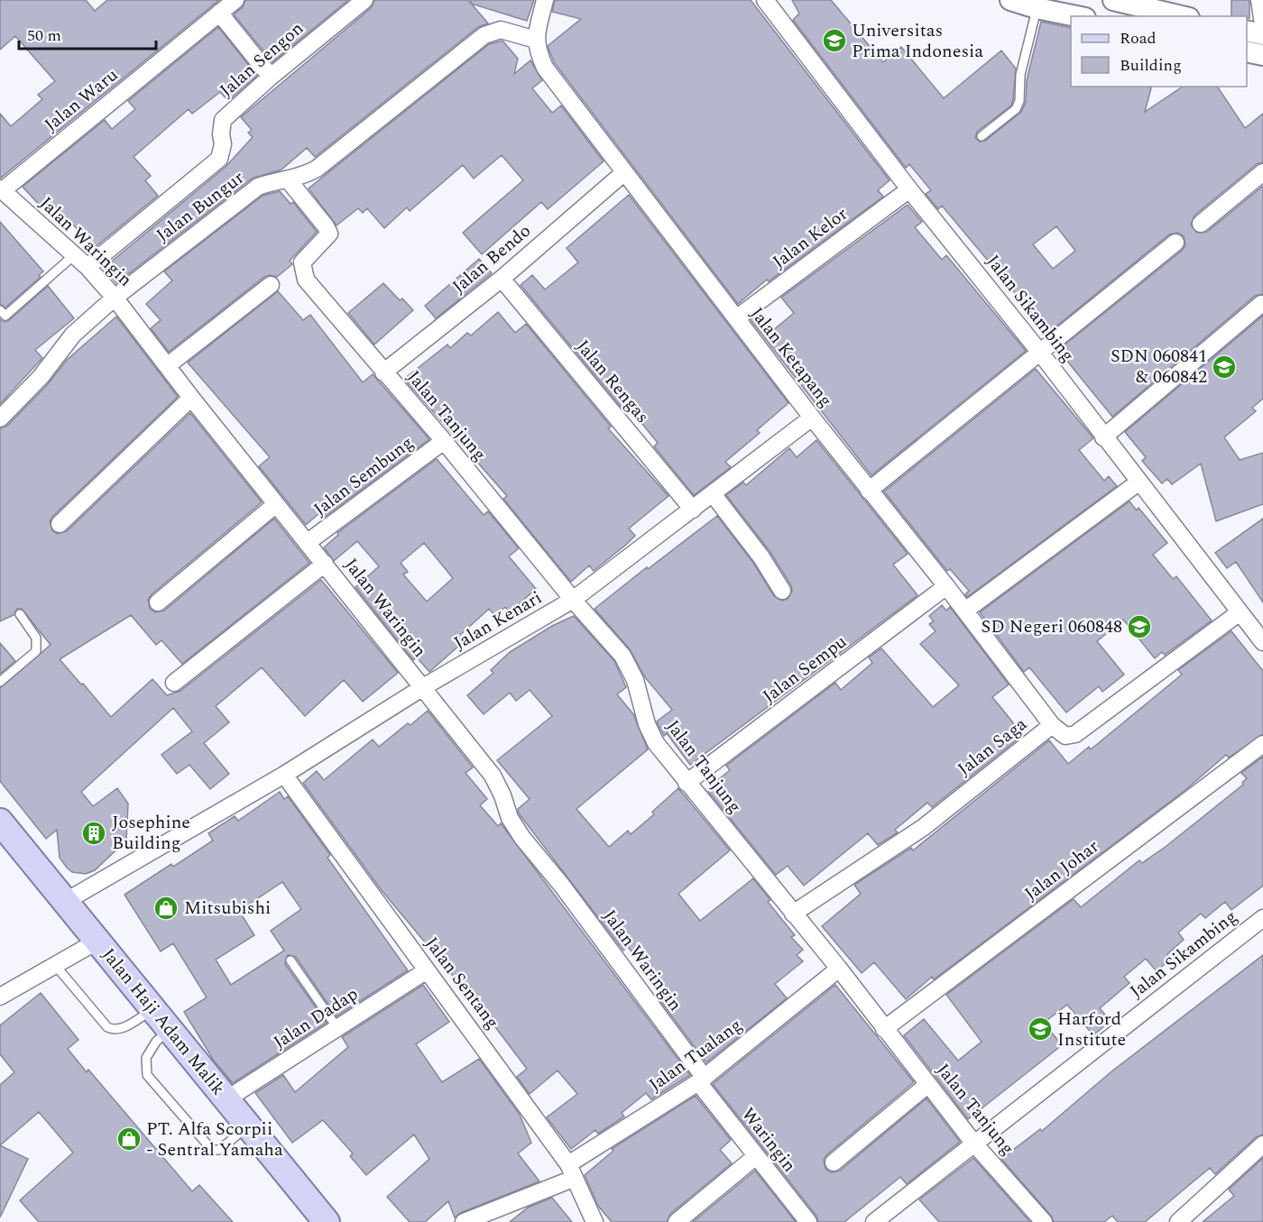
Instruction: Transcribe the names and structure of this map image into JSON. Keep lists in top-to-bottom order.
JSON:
{
  "streets": {
    "main road": ["Jalan Haji Adam Malik"],
    "street": [
      "Jalan Sengon",
      "Jalan Waru",
      "Jalan Bungur",
      "Jalan Kelor",
      "Jalan Waringin",
      "Jalan Bendo",
      "Jalan Sikambing",
      "Jalan Ketapang",
      "Jalan Rengas",
      "Jalan Tanjung",
      "Jalan Sembung",
      "Jalan Kenari",
      "Jalan Sempu",
      "Jalan Saga",
      "Jalan Johar",
      "Jalan Sentang",
      "Jalan Dadap",
      "Jalan Tualang",
      "Waringin"
    ]
  },
  "crossings": [
    ["Jalan Sengon", "Jalan Waringin"],
    ["Jalan Waru", "Jalan Waringin"],
    ["Jalan Bungur", "Jalan Waringin"],
    ["Jalan Bungur", "Jalan Ketapang"],
    ["Jalan Bungur", "Jalan Tanjung"],
    ["Jalan Kelor", "Jalan Sikambing"],
    ["Jalan Kelor", "Jalan Ketapang"],
    ["Jalan Waringin", "Jalan Sembung"],
    ["Jalan Waringin", "Jalan Kenari"],
    ["Jalan Waringin", "Jalan Tualang"],
    ["Jalan Waringin", "Waringin"],
    ["Jalan Bendo", "Jalan Ketapang"],
    ["Jalan Bendo", "Jalan Rengas"],
    ["Jalan Bendo", "Jalan Tanjung"],
    ["Jalan Sikambing", "Jalan Tanjung"],
    ["Jalan Sikambing", "Jalan Saga"],
    ["Jalan Ketapang", "Jalan Kenari"],
    ["Jalan Ketapang", "Jalan Sempu"],
    ["Jalan Ketapang", "Jalan Saga"],
    ["Jalan Rengas", "Jalan Kenari"],
    ["Jalan Tanjung", "Jalan Sembung"],
    ["Jalan Tanjung", "Jalan Kenari"],
    ["Jalan Tanjung", "Jalan Sempu"],
    ["Jalan Tanjung", "Jalan Saga"],
    ["Jalan Tanjung", "Jalan Johar"],
    ["Jalan Tanjung", "Jalan Tualang"],
    ["Jalan Kenari", "Jalan Sentang"],
    ["Jalan Sentang", "Jalan Dadap"],
    ["Jalan Sentang", "Jalan Tualang"],
    ["Jalan Dadap", "Jalan Haji Adam Malik"],
    ["Jalan Tualang", "Waringin"]
  ],
  "places": {
    "school or university": [
      "Universitas Prima Indonesia",
      "SDN 060841 & 060842",
      "SD Negeri 060848",
      "Harford Institute"
    ],
    "building": ["Josephine Building"],
    "shop": ["Mitsubishi", "PT. Alfa Scorpii - Sentral Yamaha"]
  },
  "legend": ["Road", "Building"],
  "scale_bar": "50 m"
}
